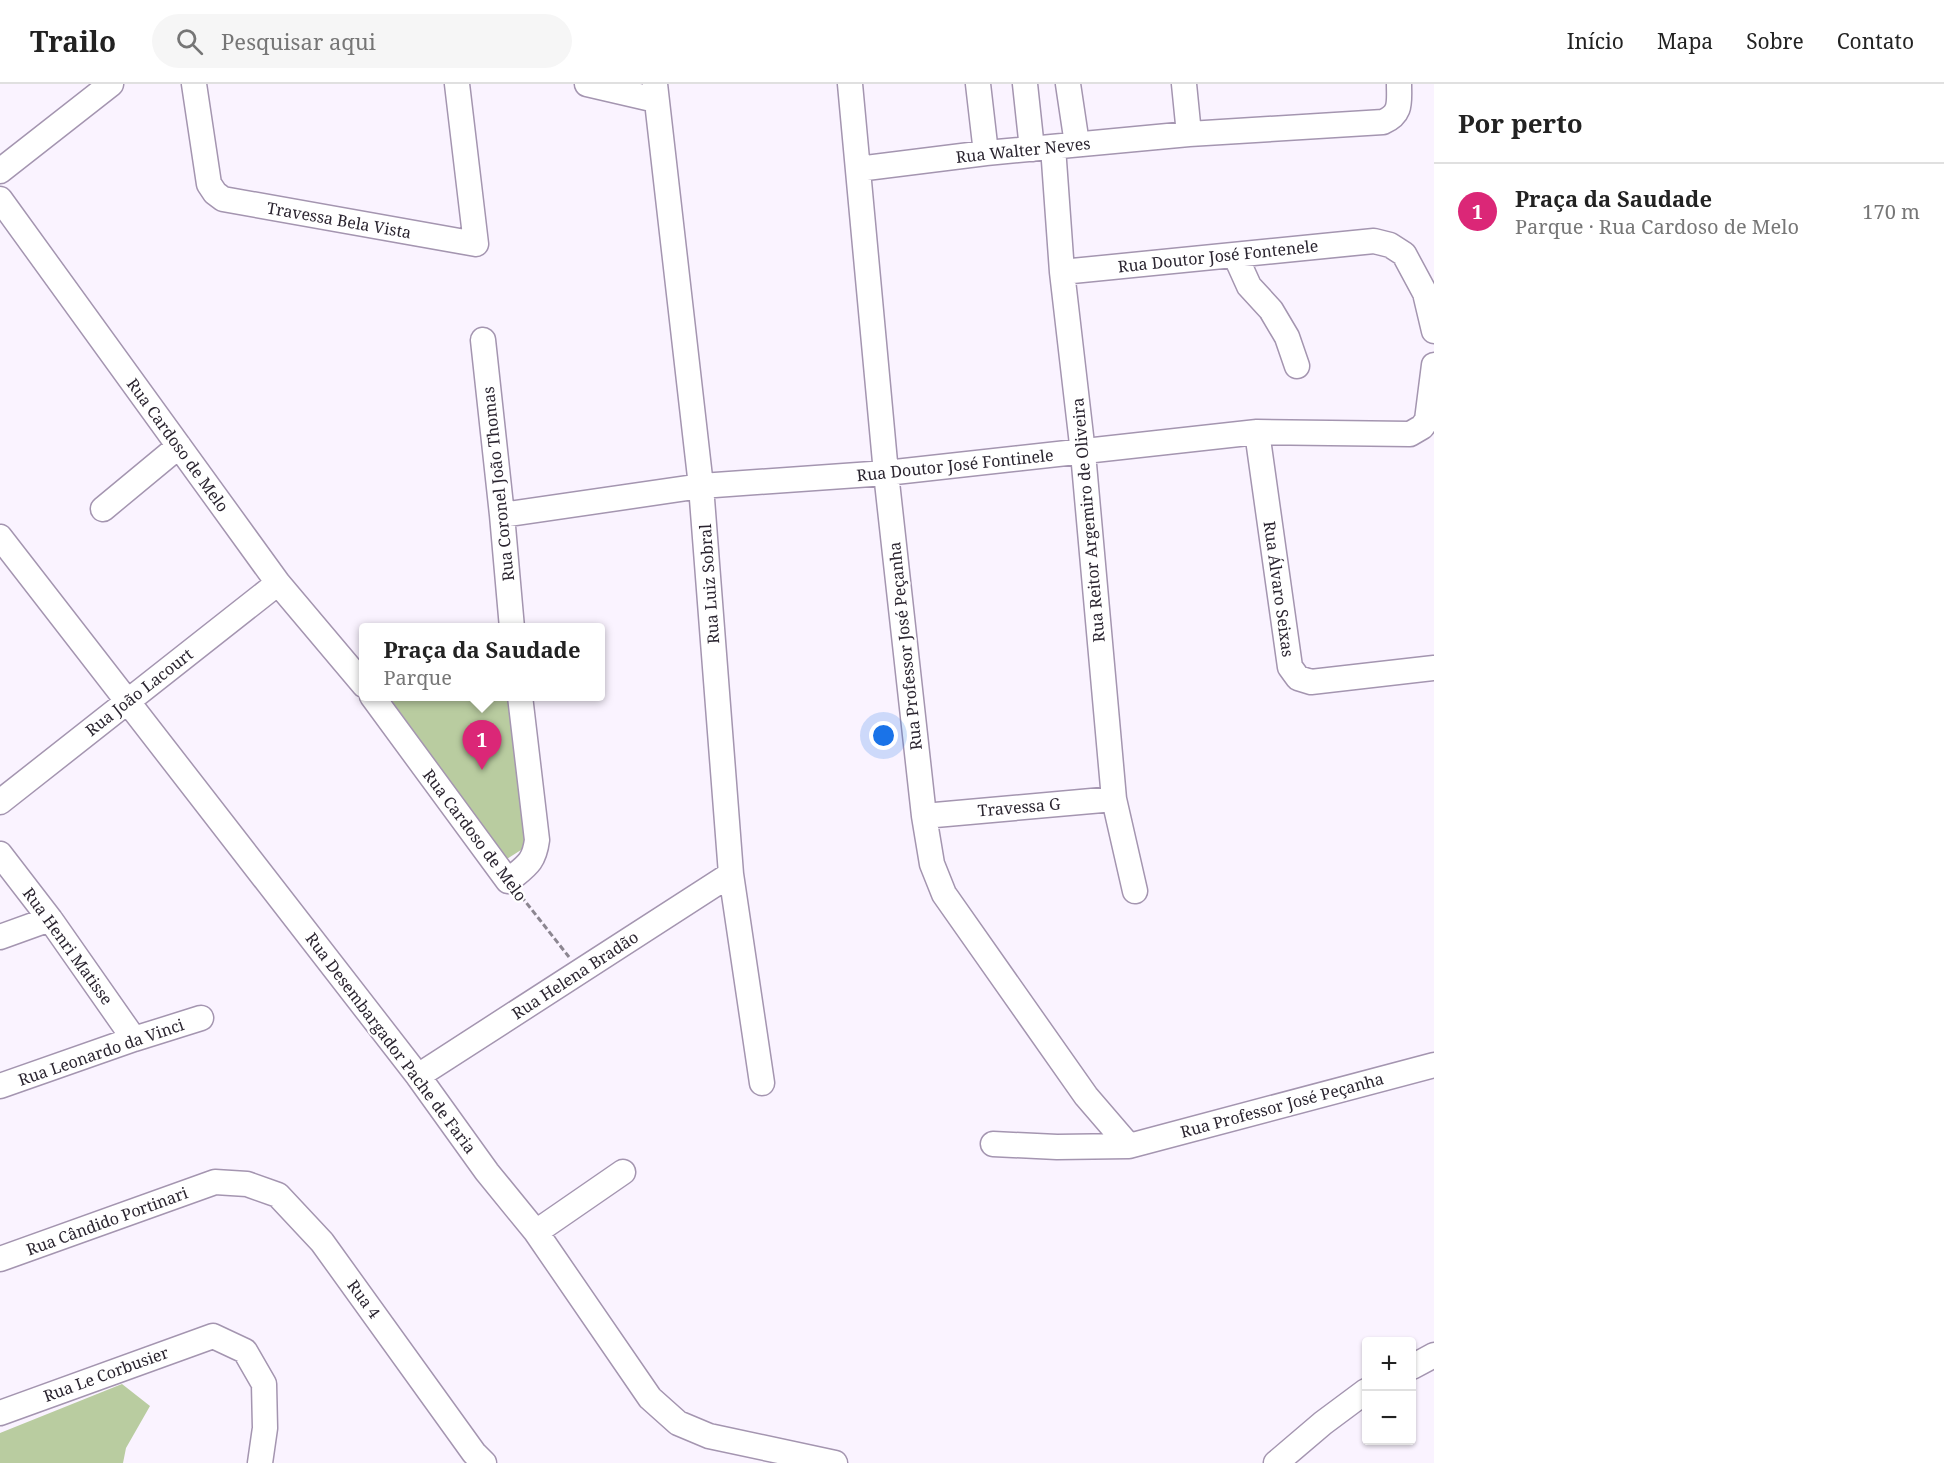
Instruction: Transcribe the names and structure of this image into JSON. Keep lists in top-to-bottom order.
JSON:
{
  "streets": {
    "street": [
      "Rua Walter Neves",
      "Travessa Bela Vista",
      "Rua Doutor José Fontenele",
      "Rua Cardoso de Melo",
      "Rua Doutor José Fontinele",
      "Rua Coronel João Thomas",
      "Rua Reitor Argemiro de Oliveira",
      "Rua Luiz Sobral",
      "Rua Álvaro Seixas",
      "Rua Professor José Peçanha",
      "Rua João Lacourt",
      "Travessa G",
      "Rua Henri Matisse",
      "Rua Helena Bradão",
      "Rua Desembargador Pache de Faria",
      "Rua Leonardo da Vinci",
      "Rua Cândido Portinari",
      "Rua 4",
      "Rua Le Corbusier"
    ]
  },
  "crossings": [
    ["Rua Walter Neves", "Rua Reitor Argemiro de Oliveira"],
    ["Rua Walter Neves", "Rua Professor José Peçanha"],
    ["Rua Doutor José Fontenele", "Rua Reitor Argemiro de Oliveira"],
    ["Rua Cardoso de Melo", "Rua João Lacourt"],
    ["Rua Cardoso de Melo", "Rua Helena Bradão"],
    ["Rua Doutor José Fontinele", "Rua Coronel João Thomas"],
    ["Rua Doutor José Fontinele", "Rua Reitor Argemiro de Oliveira"],
    ["Rua Doutor José Fontinele", "Rua Luiz Sobral"],
    ["Rua Doutor José Fontinele", "Rua Álvaro Seixas"],
    ["Rua Doutor José Fontinele", "Rua Professor José Peçanha"],
    ["Rua Reitor Argemiro de Oliveira", "Travessa G"],
    ["Rua Luiz Sobral", "Rua Helena Bradão"],
    ["Rua Professor José Peçanha", "Travessa G"],
    ["Rua João Lacourt", "Rua Desembargador Pache de Faria"],
    ["Rua Henri Matisse", "Rua Leonardo da Vinci"],
    ["Rua Helena Bradão", "Rua Desembargador Pache de Faria"],
    ["Rua Cândido Portinari", "Rua 4"]
  ],
  "page": {
    "header": "Trailo",
    "search": "Pesquisar aqui",
    "nav": [
      "Início",
      "Mapa",
      "Sobre",
      "Contato"
    ],
    "heading": "Por perto",
    "list": [
      {
        "mark": "1",
        "name": "Praça da Saudade",
        "note": "Parque · Rua Cardoso de Melo",
        "value": "170 m"
      }
    ],
    "popup": ["Praça da Saudade", "Parque"],
    "pins": "1",
    "map_buttons": ["+", "−"]
  }
}
